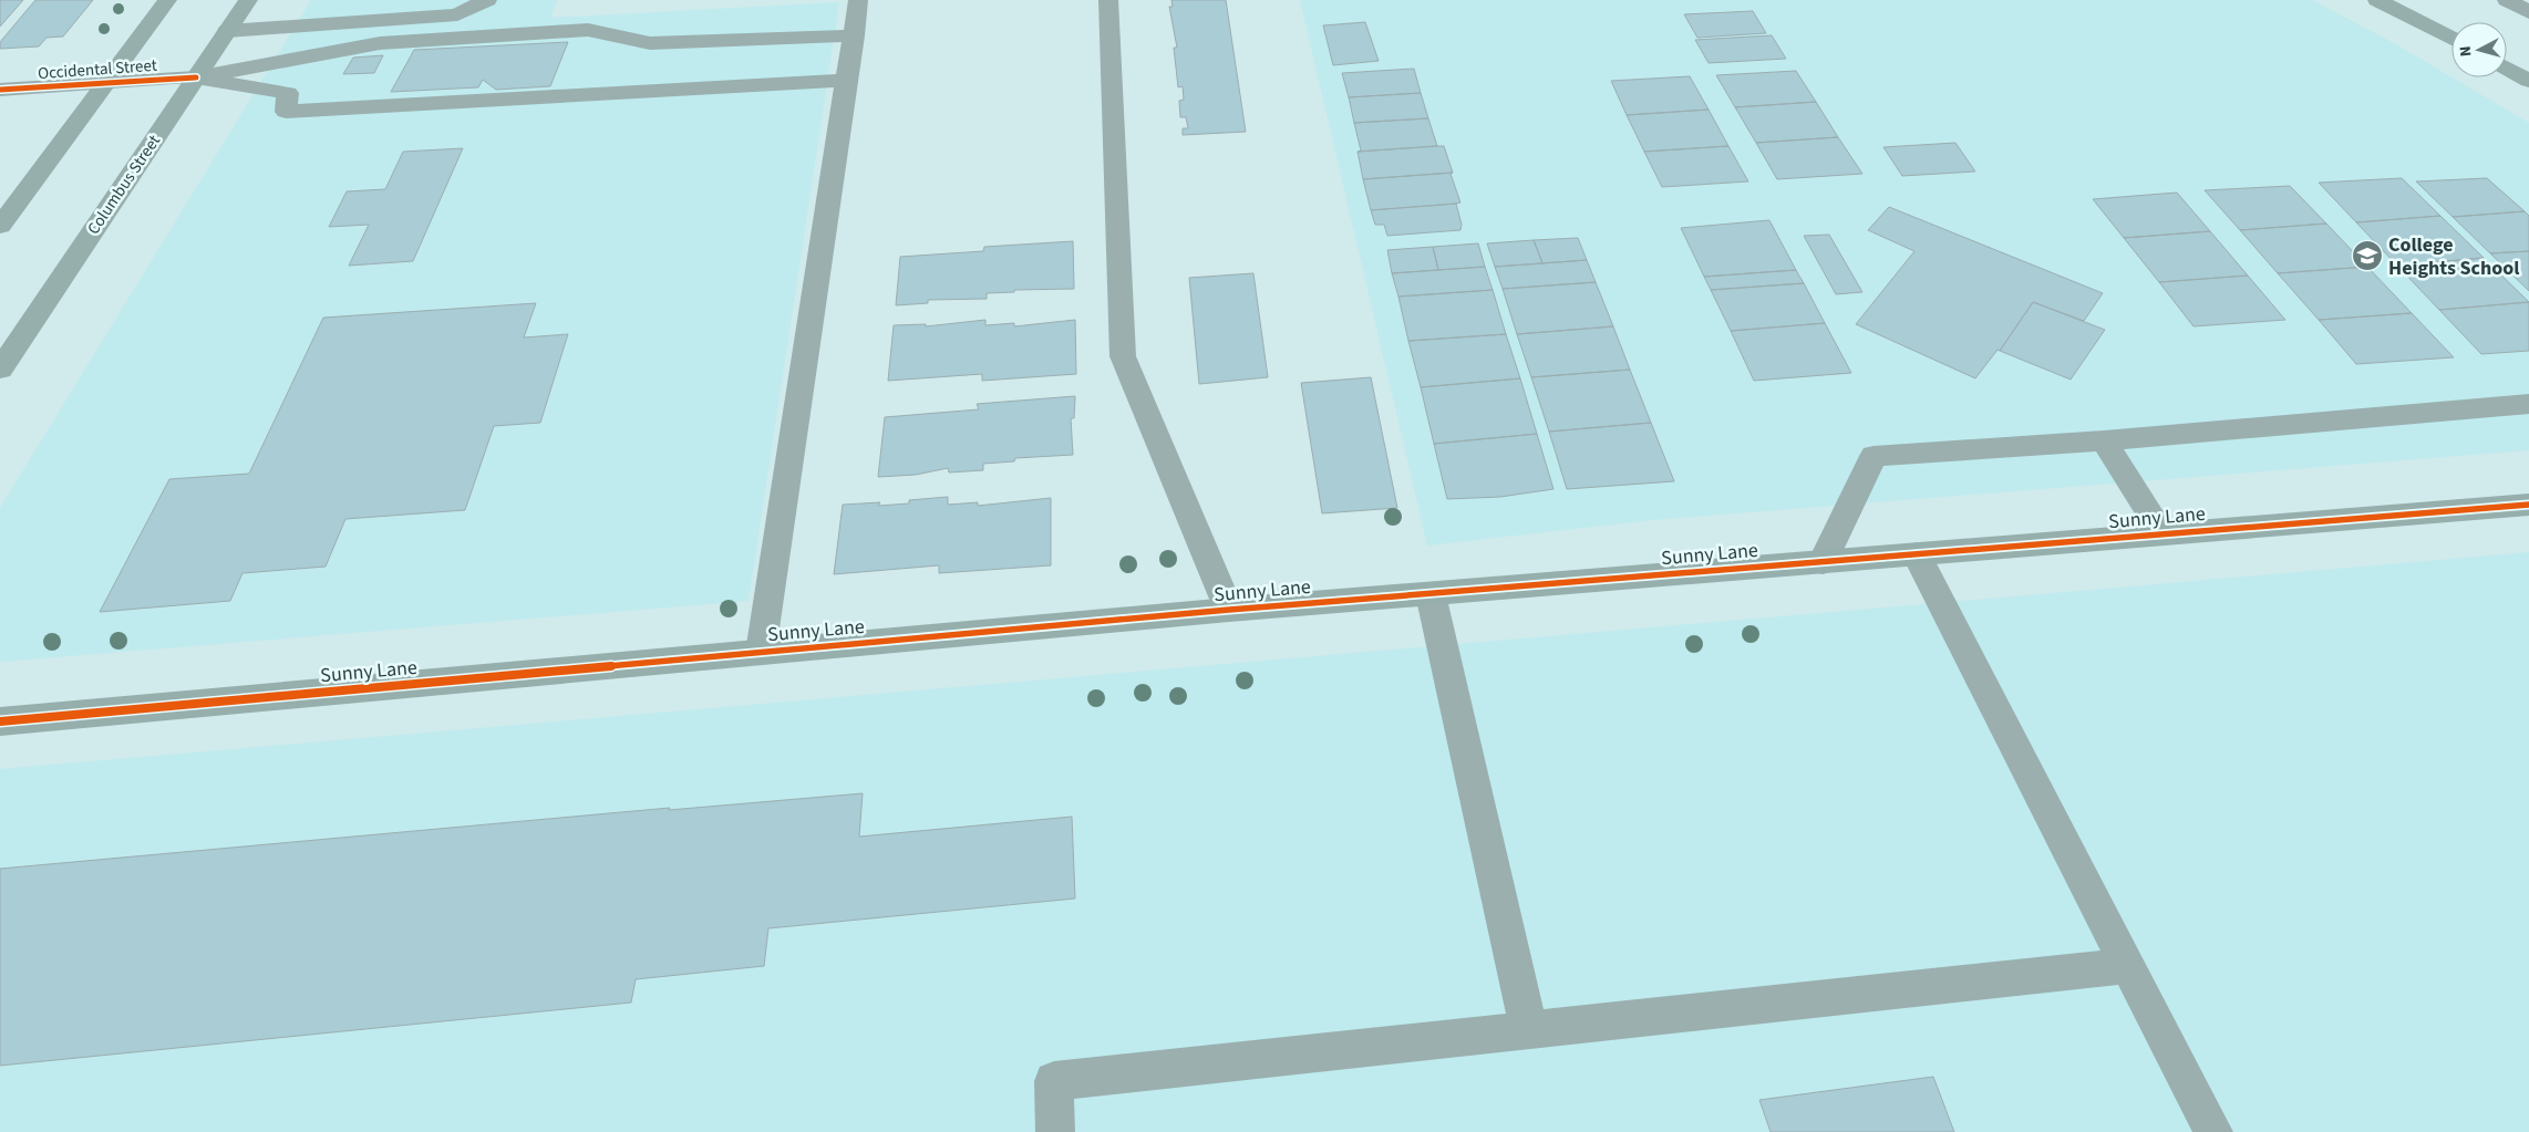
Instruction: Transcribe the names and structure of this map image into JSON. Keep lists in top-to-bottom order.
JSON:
{
  "streets": {
    "street": ["Occidental Street", "Columbus Street", "Sunny Lane"]
  },
  "crossings": [
    ["Occidental Street", "Columbus Street"]
  ],
  "places": {
    "school or university": ["College Heights School"]
  },
  "north": "left"
}
